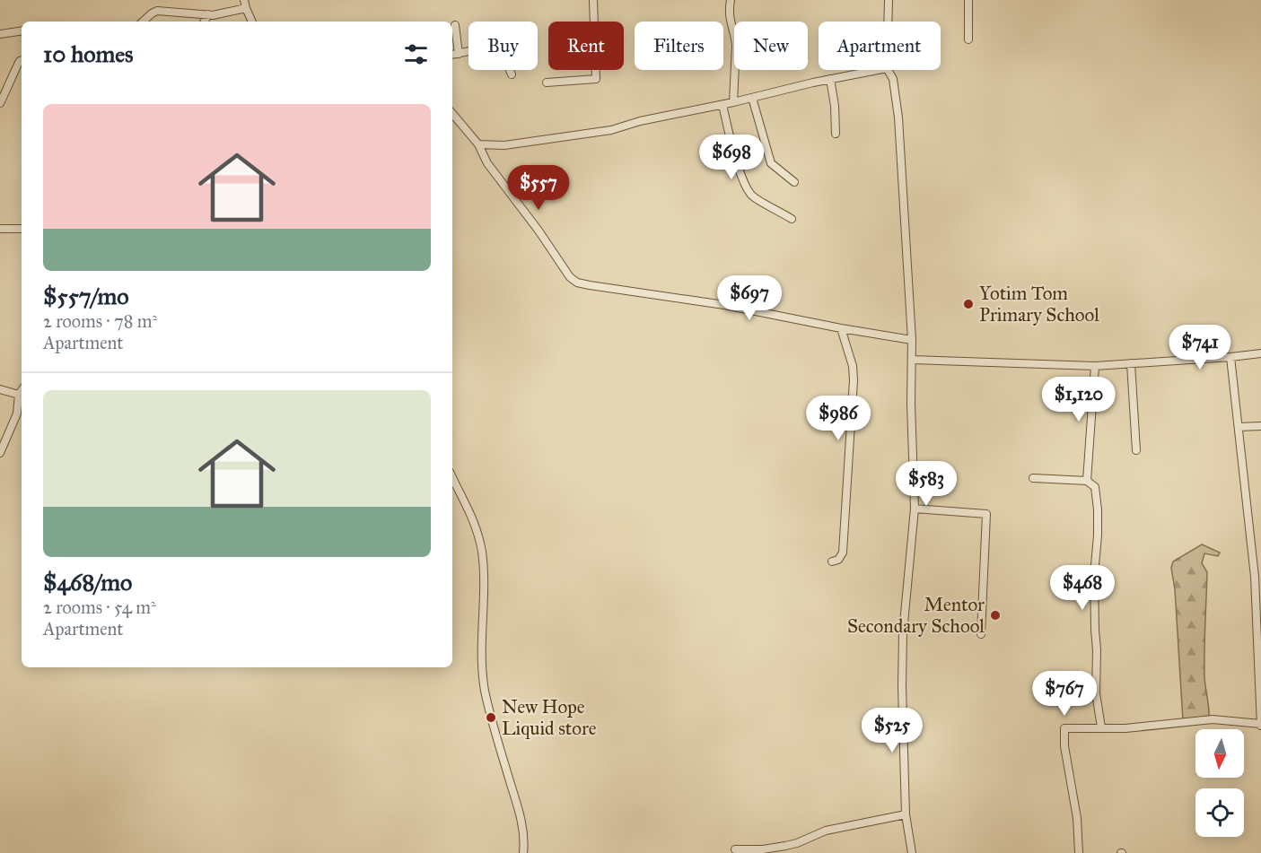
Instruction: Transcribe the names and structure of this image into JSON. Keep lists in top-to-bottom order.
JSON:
{
  "places": ["Yotim Tom Primary School", "Mentor Secondary School", "New Hope Liquid store"],
  "north": "bottom",
  "page": {
    "chip": [
      "Buy",
      "Rent",
      "Filters",
      "New",
      "Apartment"
    ],
    "heading": "10 homes",
    "list": [
      {
        "name": "$557/mo",
        "note": "2 rooms · 78 m² · Apartment"
      },
      {
        "name": "$468/mo",
        "note": "2 rooms · 54 m² · Apartment"
      }
    ],
    "price": [
      "$698",
      "$557",
      "$697",
      "$741",
      "$1,120",
      "$986",
      "$583",
      "$468",
      "$767",
      "$525"
    ]
  }
}
